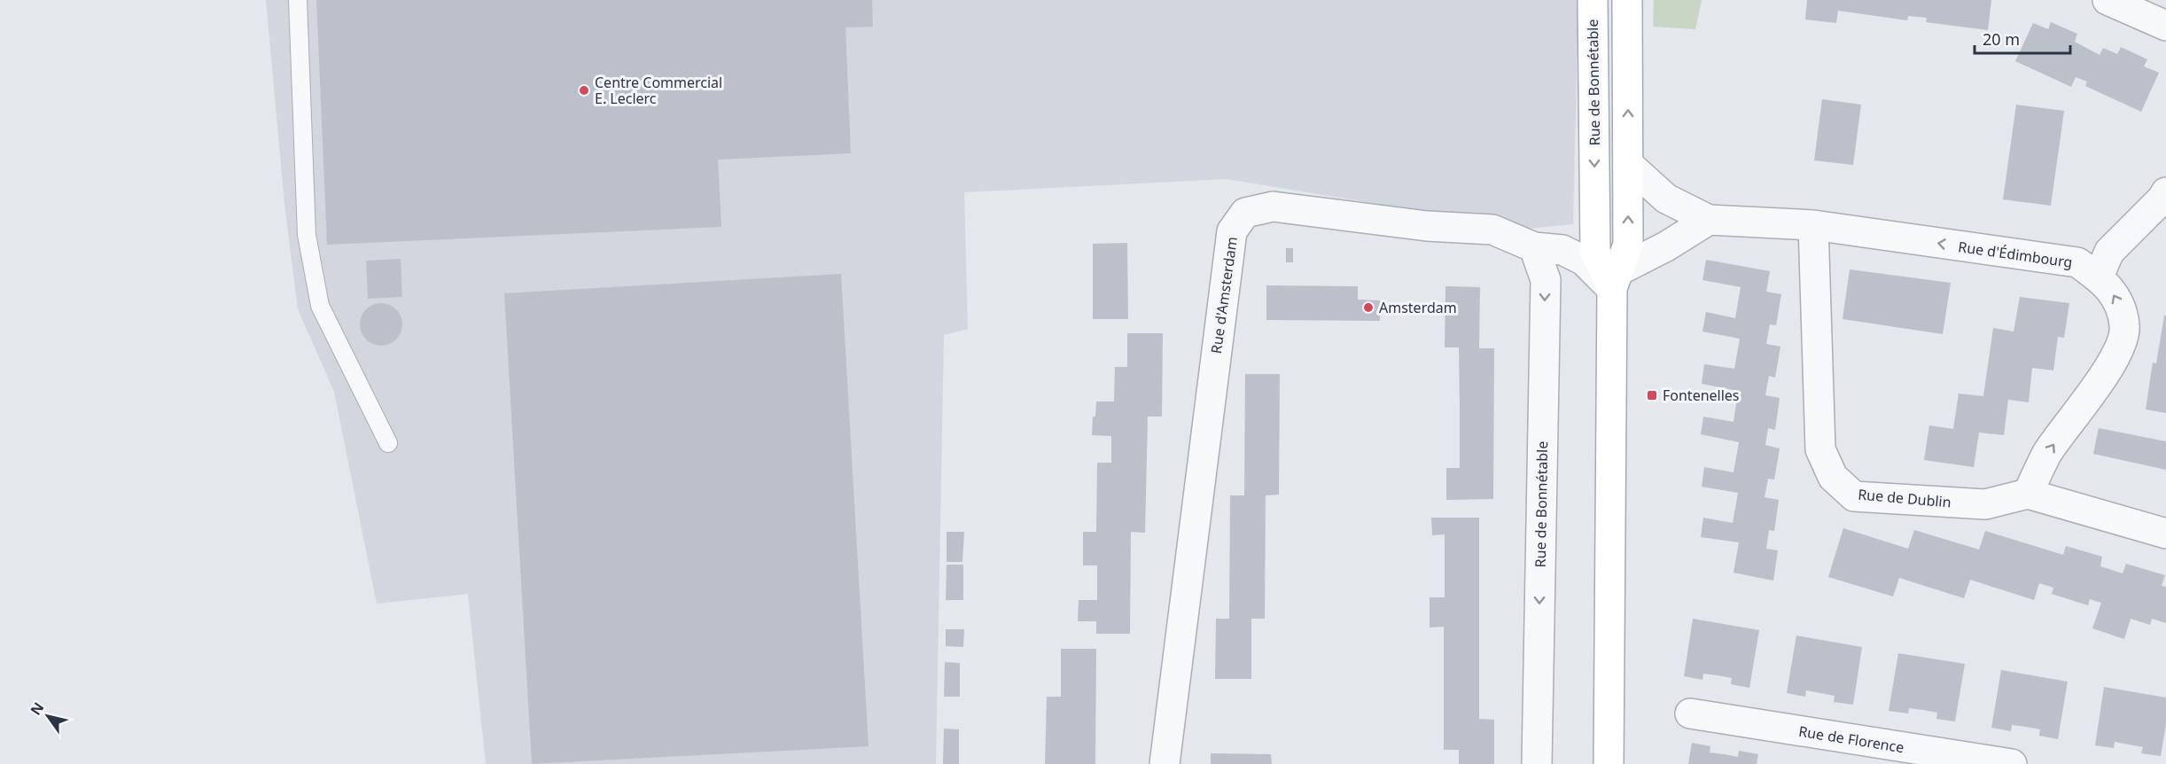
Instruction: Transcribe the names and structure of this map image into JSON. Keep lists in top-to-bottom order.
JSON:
{
  "streets": {
    "main road": ["Rue de Bonnétable"],
    "street": [
      "Rue d'Édimbourg",
      "Rue d'Amsterdam",
      "Rue de Dublin",
      "Rue de Florence"
    ]
  },
  "crossings": [
    ["Rue de Bonnétable", "Rue d'Édimbourg"],
    ["Rue de Bonnétable", "Rue d'Amsterdam"],
    ["Rue d'Édimbourg", "Rue de Dublin"]
  ],
  "places": {
    "other": ["Centre Commercial E. Leclerc", "Amsterdam"],
    "transit": ["Fontenelles"]
  },
  "scale_bar": "20 m",
  "north": "top left"
}
